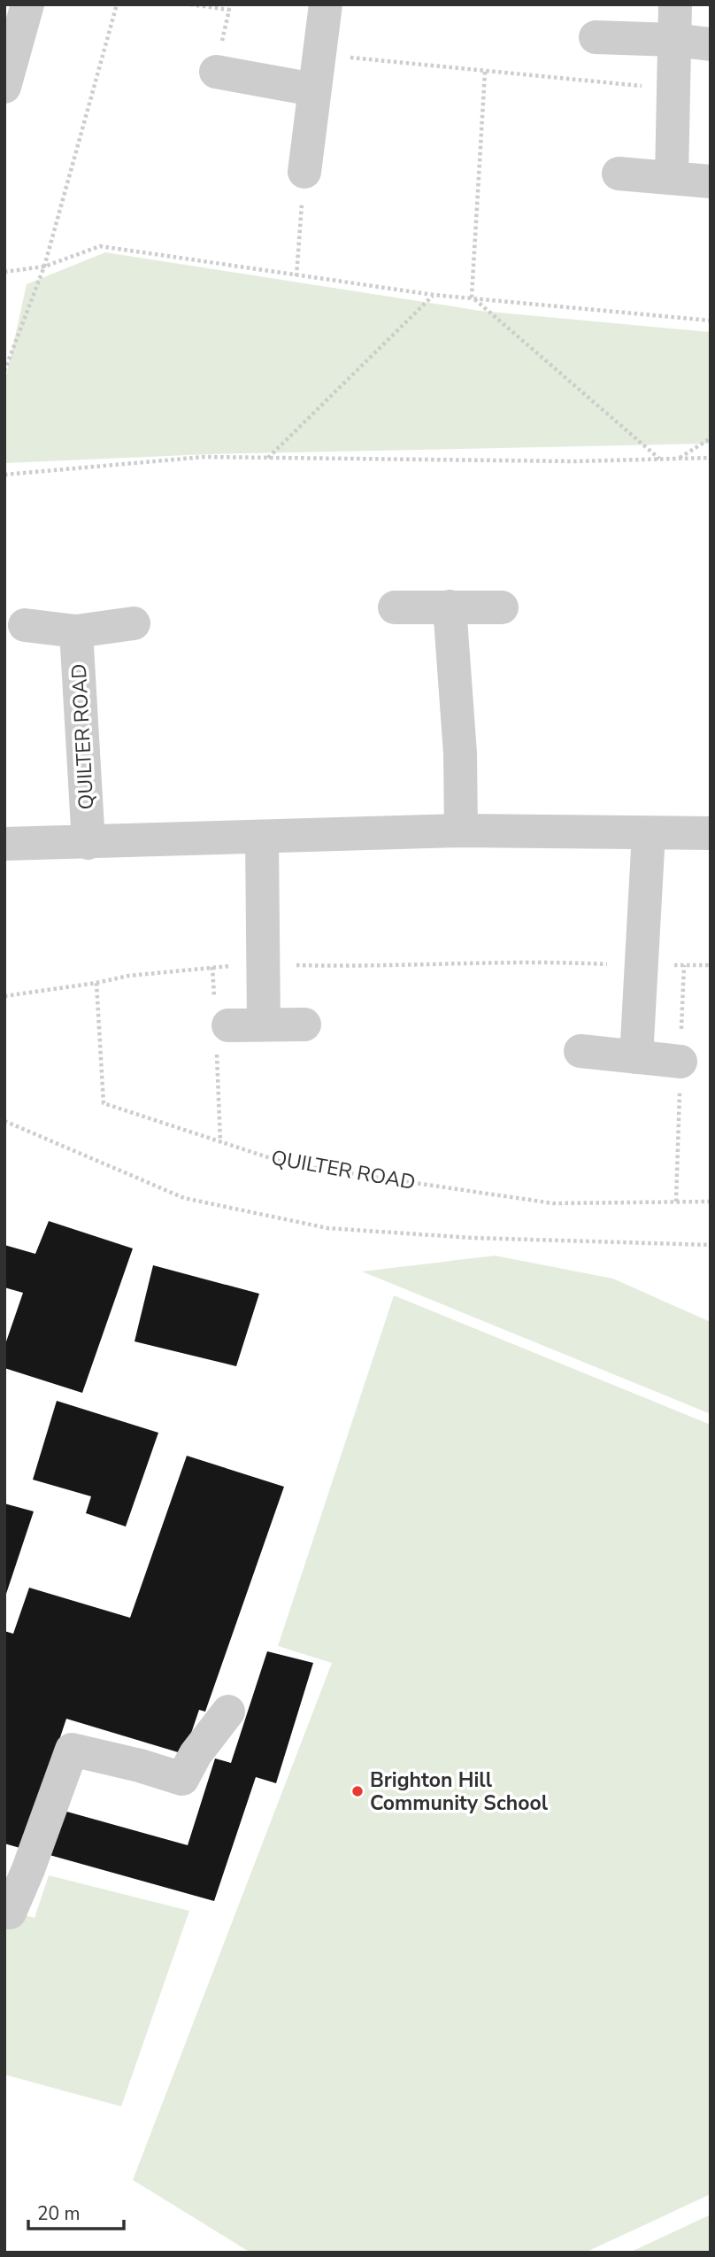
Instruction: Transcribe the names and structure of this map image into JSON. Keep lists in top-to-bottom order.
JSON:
{
  "streets": {
    "street": ["QUILTER ROAD"]
  },
  "places": ["Brighton Hill Community School"],
  "scale_bar": "20 m"
}
